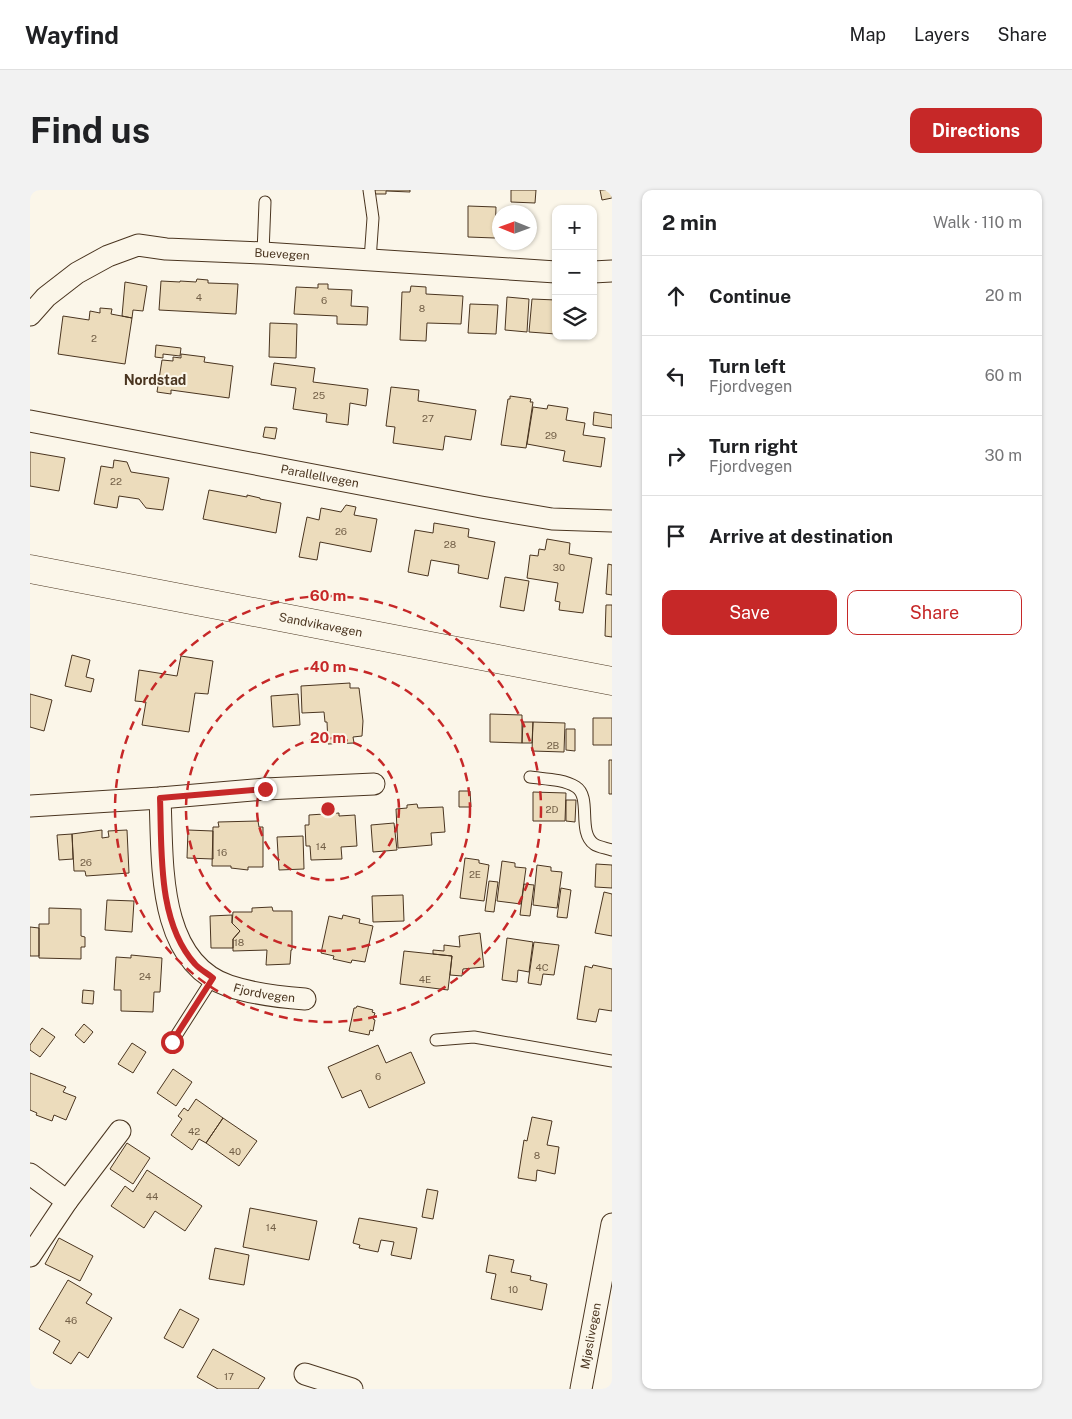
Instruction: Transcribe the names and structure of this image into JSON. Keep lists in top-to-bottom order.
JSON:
{
  "streets": {
    "main road": ["Sandvikavegen"],
    "street": [
      "Buevegen",
      "Parallellvegen",
      "Fjordvegen",
      "Mjøslivegen"
    ]
  },
  "districts": ["Nordstad"],
  "house_numbers": [
    "4",
    "6",
    "8",
    "2",
    "25",
    "27",
    "29",
    "22",
    "26",
    "28",
    "30",
    "2B",
    "2D",
    "14",
    "16",
    "26",
    "2E",
    "18",
    "4C",
    "24",
    "4E",
    "6",
    "42",
    "40",
    "8",
    "44",
    "14",
    "10",
    "46",
    "17"
  ],
  "north": "left",
  "page": {
    "header": "Wayfind",
    "nav": ["Map", "Layers", "Share"],
    "buttons": [
      "Directions",
      ["Save", "Share"]
    ],
    "title": "Find us",
    "heading": ["2 min", "Walk · 110 m"],
    "map_buttons": ["+", "−"],
    "list": [
      ["Continue", "20 m"],
      ["Turn left", "Fjordvegen", "60 m"],
      ["Turn right", "Fjordvegen", "30 m"],
      "Arrive at destination"
    ]
  },
  "rings": ["60 m", "40 m", "20 m"]
}
